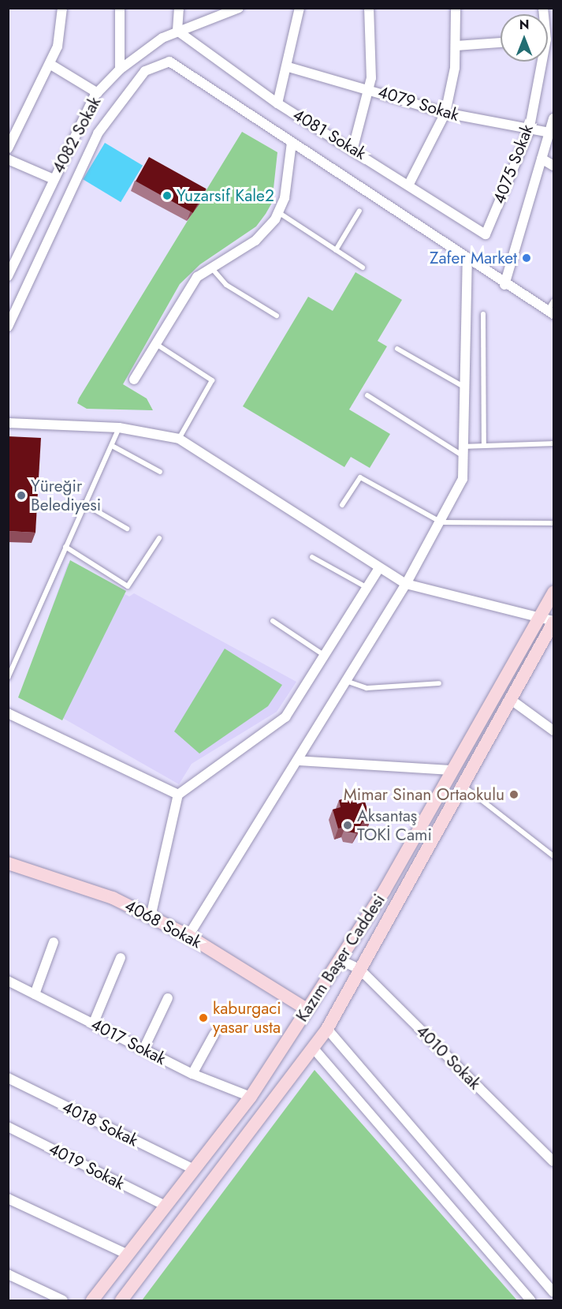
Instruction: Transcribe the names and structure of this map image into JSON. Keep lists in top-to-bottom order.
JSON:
{
  "streets": {
    "main road": ["4068 Sokak", "Kazım Başer Caddesi"],
    "street": [
      "4079 Sokak",
      "4081 Sokak",
      "4082 Sokak",
      "4075 Sokak",
      "4017 Sokak",
      "4010 Sokak",
      "4018 Sokak",
      "4019 Sokak"
    ]
  },
  "crossings": [
    ["4079 Sokak", "4075 Sokak"],
    ["4081 Sokak", "4082 Sokak"],
    ["4081 Sokak", "4075 Sokak"],
    ["4068 Sokak", "Kazım Başer Caddesi"],
    ["Kazım Başer Caddesi", "4017 Sokak"],
    ["Kazım Başer Caddesi", "4010 Sokak"],
    ["Kazım Başer Caddesi", "4018 Sokak"],
    ["Kazım Başer Caddesi", "4019 Sokak"]
  ],
  "places": [
    "Yuzarsif Kale2",
    "Zafer Market",
    "Yüreğir Belediyesi",
    "Mimar Sinan Ortaokulu",
    "Aksantaş TOKİ Cami",
    "kaburgaci yasar usta"
  ],
  "north": "top"
}
